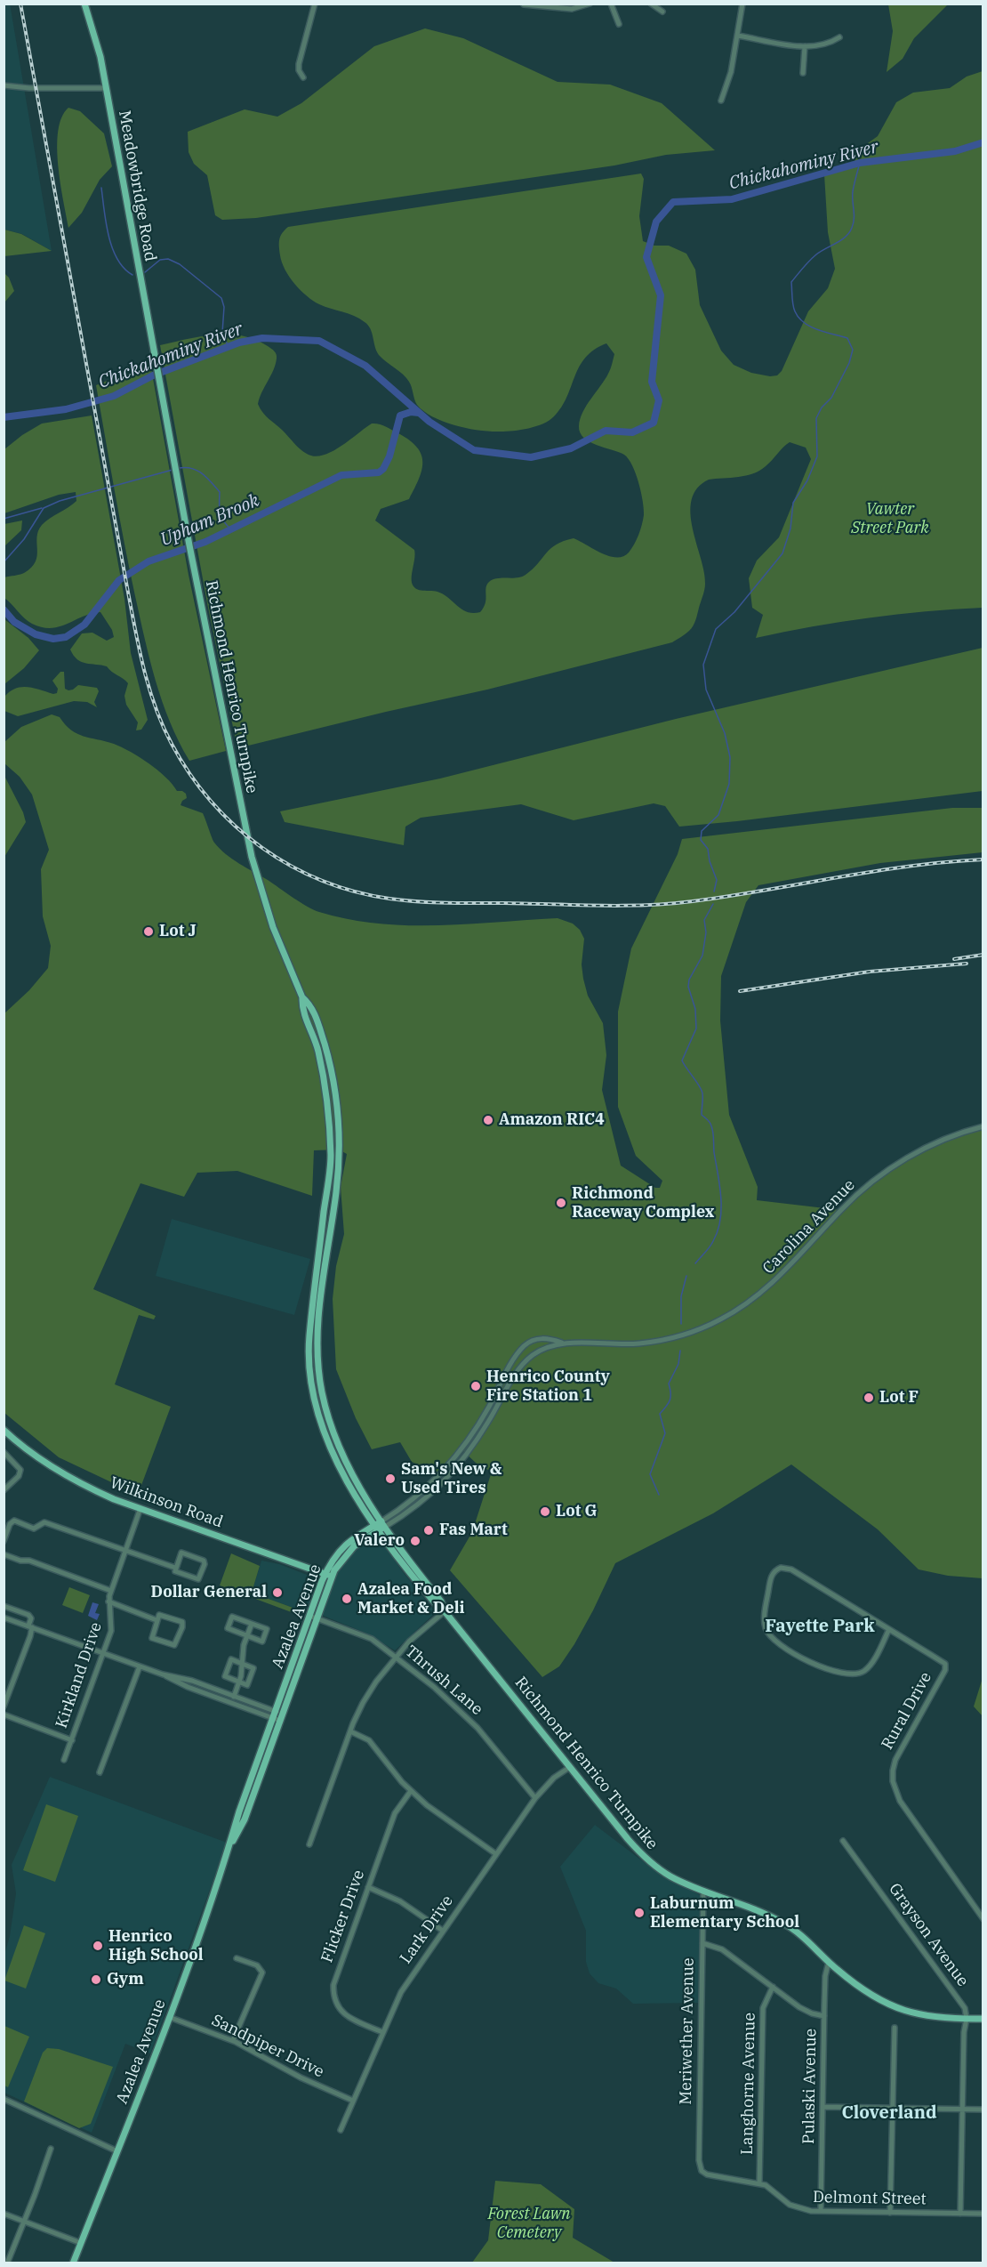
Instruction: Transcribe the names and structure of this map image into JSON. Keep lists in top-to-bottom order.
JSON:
{
  "streets": {
    "main road": [
      "Meadowbridge Road",
      "Richmond Henrico Turnpike",
      "Wilkinson Road",
      "Azalea Avenue"
    ],
    "street": [
      "Carolina Avenue",
      "Kirkland Drive",
      "Thrush Lane",
      "Rural Drive",
      "Flicker Drive",
      "Lark Drive",
      "Grayson Avenue",
      "Meriwether Avenue",
      "Sandpiper Drive",
      "Langhorne Avenue",
      "Pulaski Avenue",
      "Delmont Street"
    ]
  },
  "crossings": [
    ["Meadowbridge Road", "Richmond Henrico Turnpike"],
    ["Richmond Henrico Turnpike", "Azalea Avenue"],
    ["Richmond Henrico Turnpike", "Lark Drive"],
    ["Richmond Henrico Turnpike", "Grayson Avenue"],
    ["Richmond Henrico Turnpike", "Meriwether Avenue"],
    ["Richmond Henrico Turnpike", "Pulaski Avenue"],
    ["Carolina Avenue", "Azalea Avenue"],
    ["Wilkinson Road", "Azalea Avenue"],
    ["Wilkinson Road", "Kirkland Drive"],
    ["Azalea Avenue", "Thrush Lane"],
    ["Azalea Avenue", "Sandpiper Drive"],
    ["Thrush Lane", "Lark Drive"],
    ["Flicker Drive", "Lark Drive"],
    ["Lark Drive", "Sandpiper Drive"],
    ["Meriwether Avenue", "Delmont Street"],
    ["Langhorne Avenue", "Delmont Street"],
    ["Pulaski Avenue", "Delmont Street"]
  ],
  "districts": ["Fayette Park", "Cloverland"],
  "water": ["Chickahominy River", "Upham Brook"],
  "parks": ["Vawter Street Park", "Forest Lawn Cemetery"],
  "places": [
    "Lot J",
    "Amazon RIC4",
    "Richmond Raceway Complex",
    "Henrico County Fire Station 1",
    "Lot F",
    "Sam's New & Used Tires",
    "Lot G",
    "Fas Mart",
    "Valero",
    "Dollar General",
    "Azalea Food Market & Deli",
    "Laburnum Elementary School",
    "Henrico High School",
    "Gym"
  ]
}
